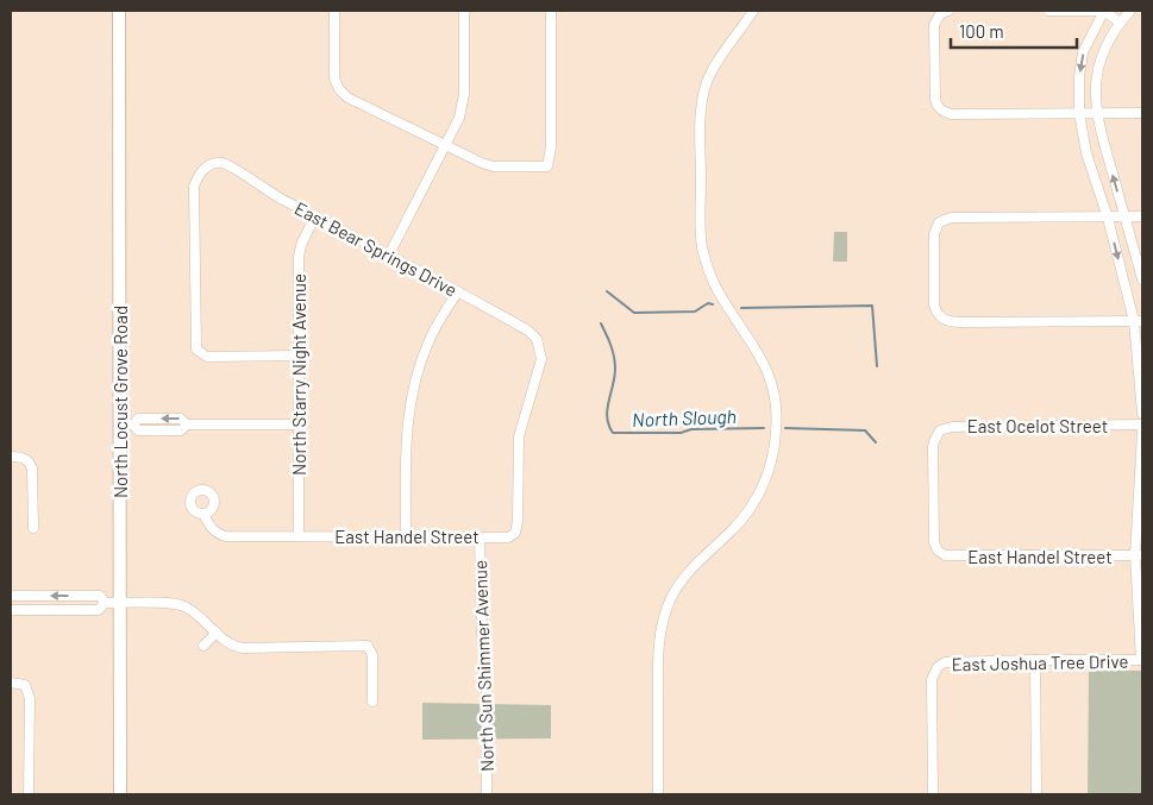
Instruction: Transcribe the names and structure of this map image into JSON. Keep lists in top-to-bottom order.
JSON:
{
  "streets": {
    "main road": ["North Locust Grove Road"],
    "street": [
      "East Bear Springs Drive",
      "North Starry Night Avenue",
      "East Ocelot Street",
      "East Handel Street",
      "East Joshua Tree Drive",
      "North Sun Shimmer Avenue"
    ]
  },
  "crossings": [
    ["East Bear Springs Drive", "North Starry Night Avenue"],
    ["East Bear Springs Drive", "East Handel Street"],
    ["North Starry Night Avenue", "East Handel Street"],
    ["East Ocelot Street", "East Handel Street"],
    ["East Handel Street", "North Sun Shimmer Avenue"]
  ],
  "water": ["North Slough"],
  "scale_bar": "100 m"
}
